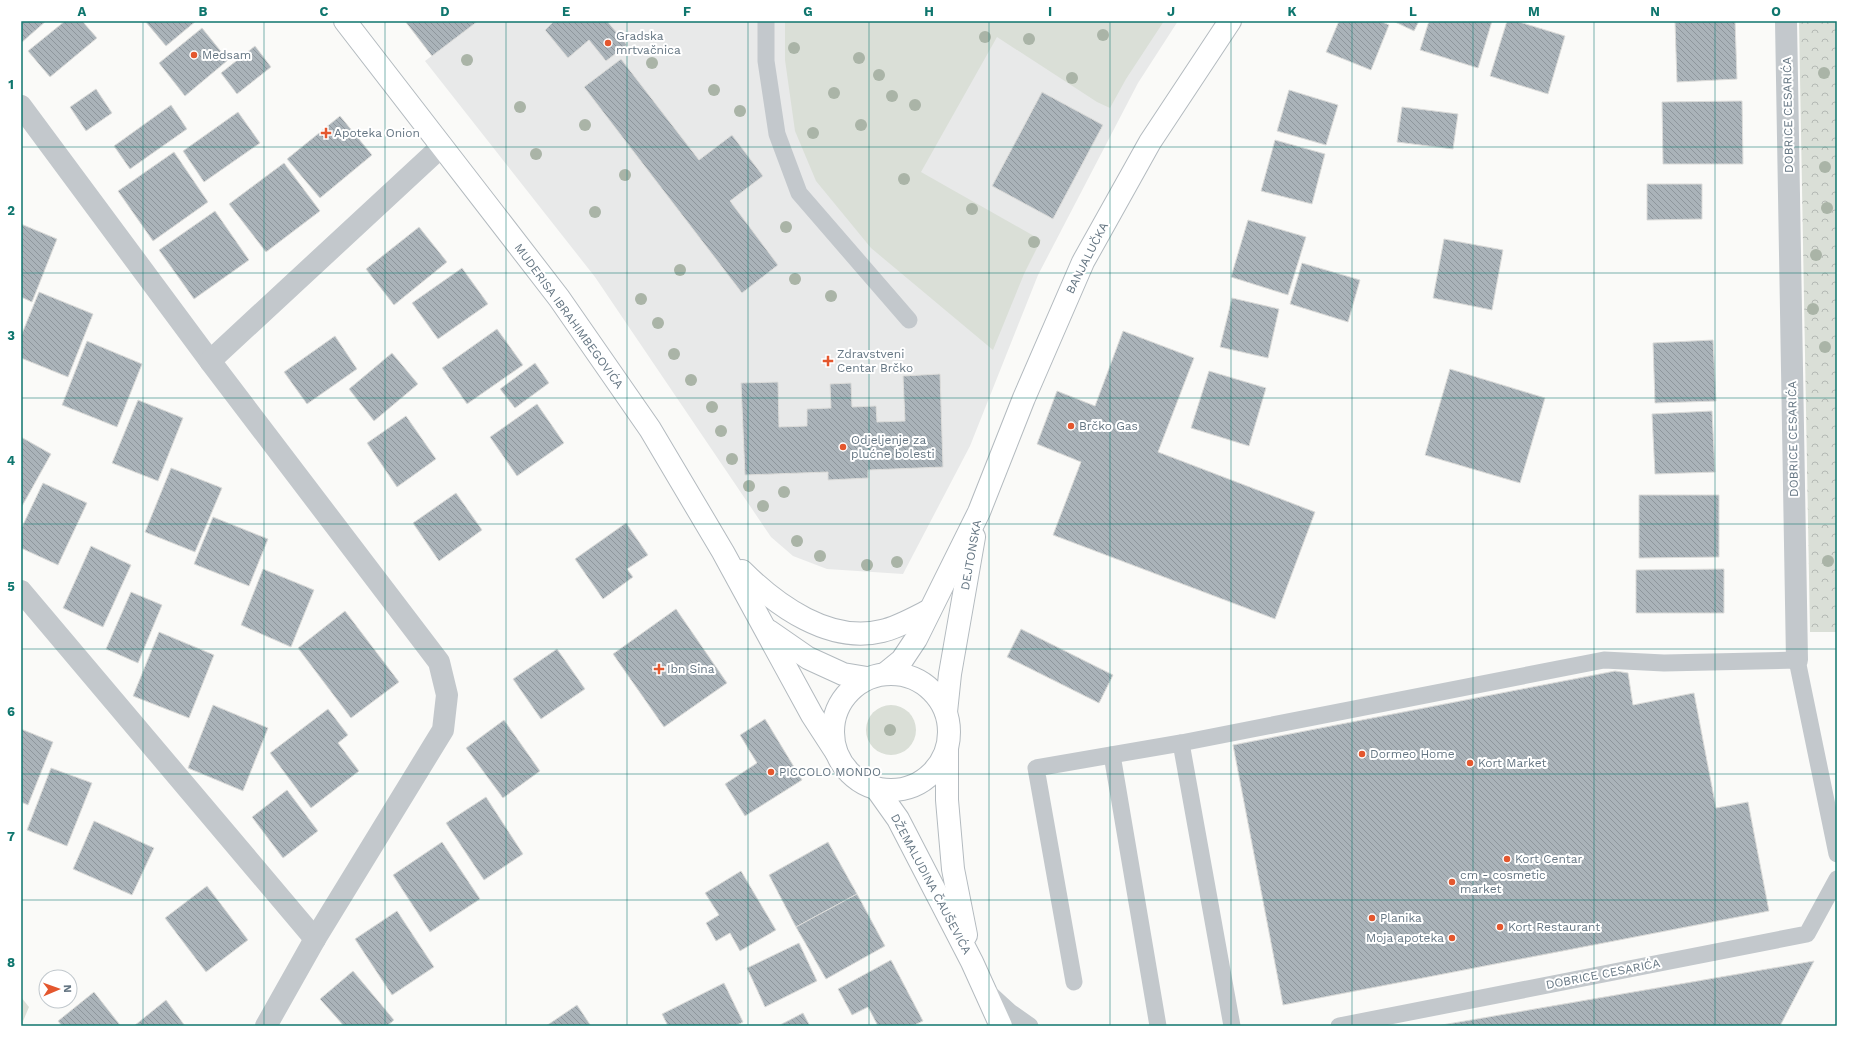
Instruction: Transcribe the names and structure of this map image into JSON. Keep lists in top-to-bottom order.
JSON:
{
  "streets": {
    "main road": [
      "BANJALUČKA",
      "MUDERISA IBRAHIMBEGOVIĆA",
      "DEJTONSKA",
      "DŽEMALUDINA ČAUŠEVIĆA"
    ],
    "street": ["DOBRICE CESARIĆA"]
  },
  "crossings": [
    ["BANJALUČKA", "DEJTONSKA"],
    ["MUDERISA IBRAHIMBEGOVIĆA", "DEJTONSKA"],
    ["MUDERISA IBRAHIMBEGOVIĆA", "DŽEMALUDINA ČAUŠEVIĆA"],
    ["DEJTONSKA", "DŽEMALUDINA ČAUŠEVIĆA"]
  ],
  "places": {
    "other": [
      "Gradska mrtvačnica",
      "Medsam",
      "Brčko Gas",
      "Odjeljenje za plućne bolesti",
      "Dormeo Home",
      "Kort Market",
      "PICCOLO MONDO",
      "Kort Centar",
      "cm - cosmetic market",
      "Planika",
      "Kort Restaurant",
      "Moja apoteka"
    ],
    "health": ["Apoteka Onion", "Zdravstveni Centar Brčko", "Ibn Sina"]
  },
  "north": "right",
  "grid": {
    "columns": [
      "A",
      "B",
      "C",
      "D",
      "E",
      "F",
      "G",
      "H",
      "I",
      "J",
      "K",
      "L",
      "M",
      "N",
      "O"
    ],
    "rows": [
      "1",
      "2",
      "3",
      "4",
      "5",
      "6",
      "7",
      "8"
    ]
  }
}
